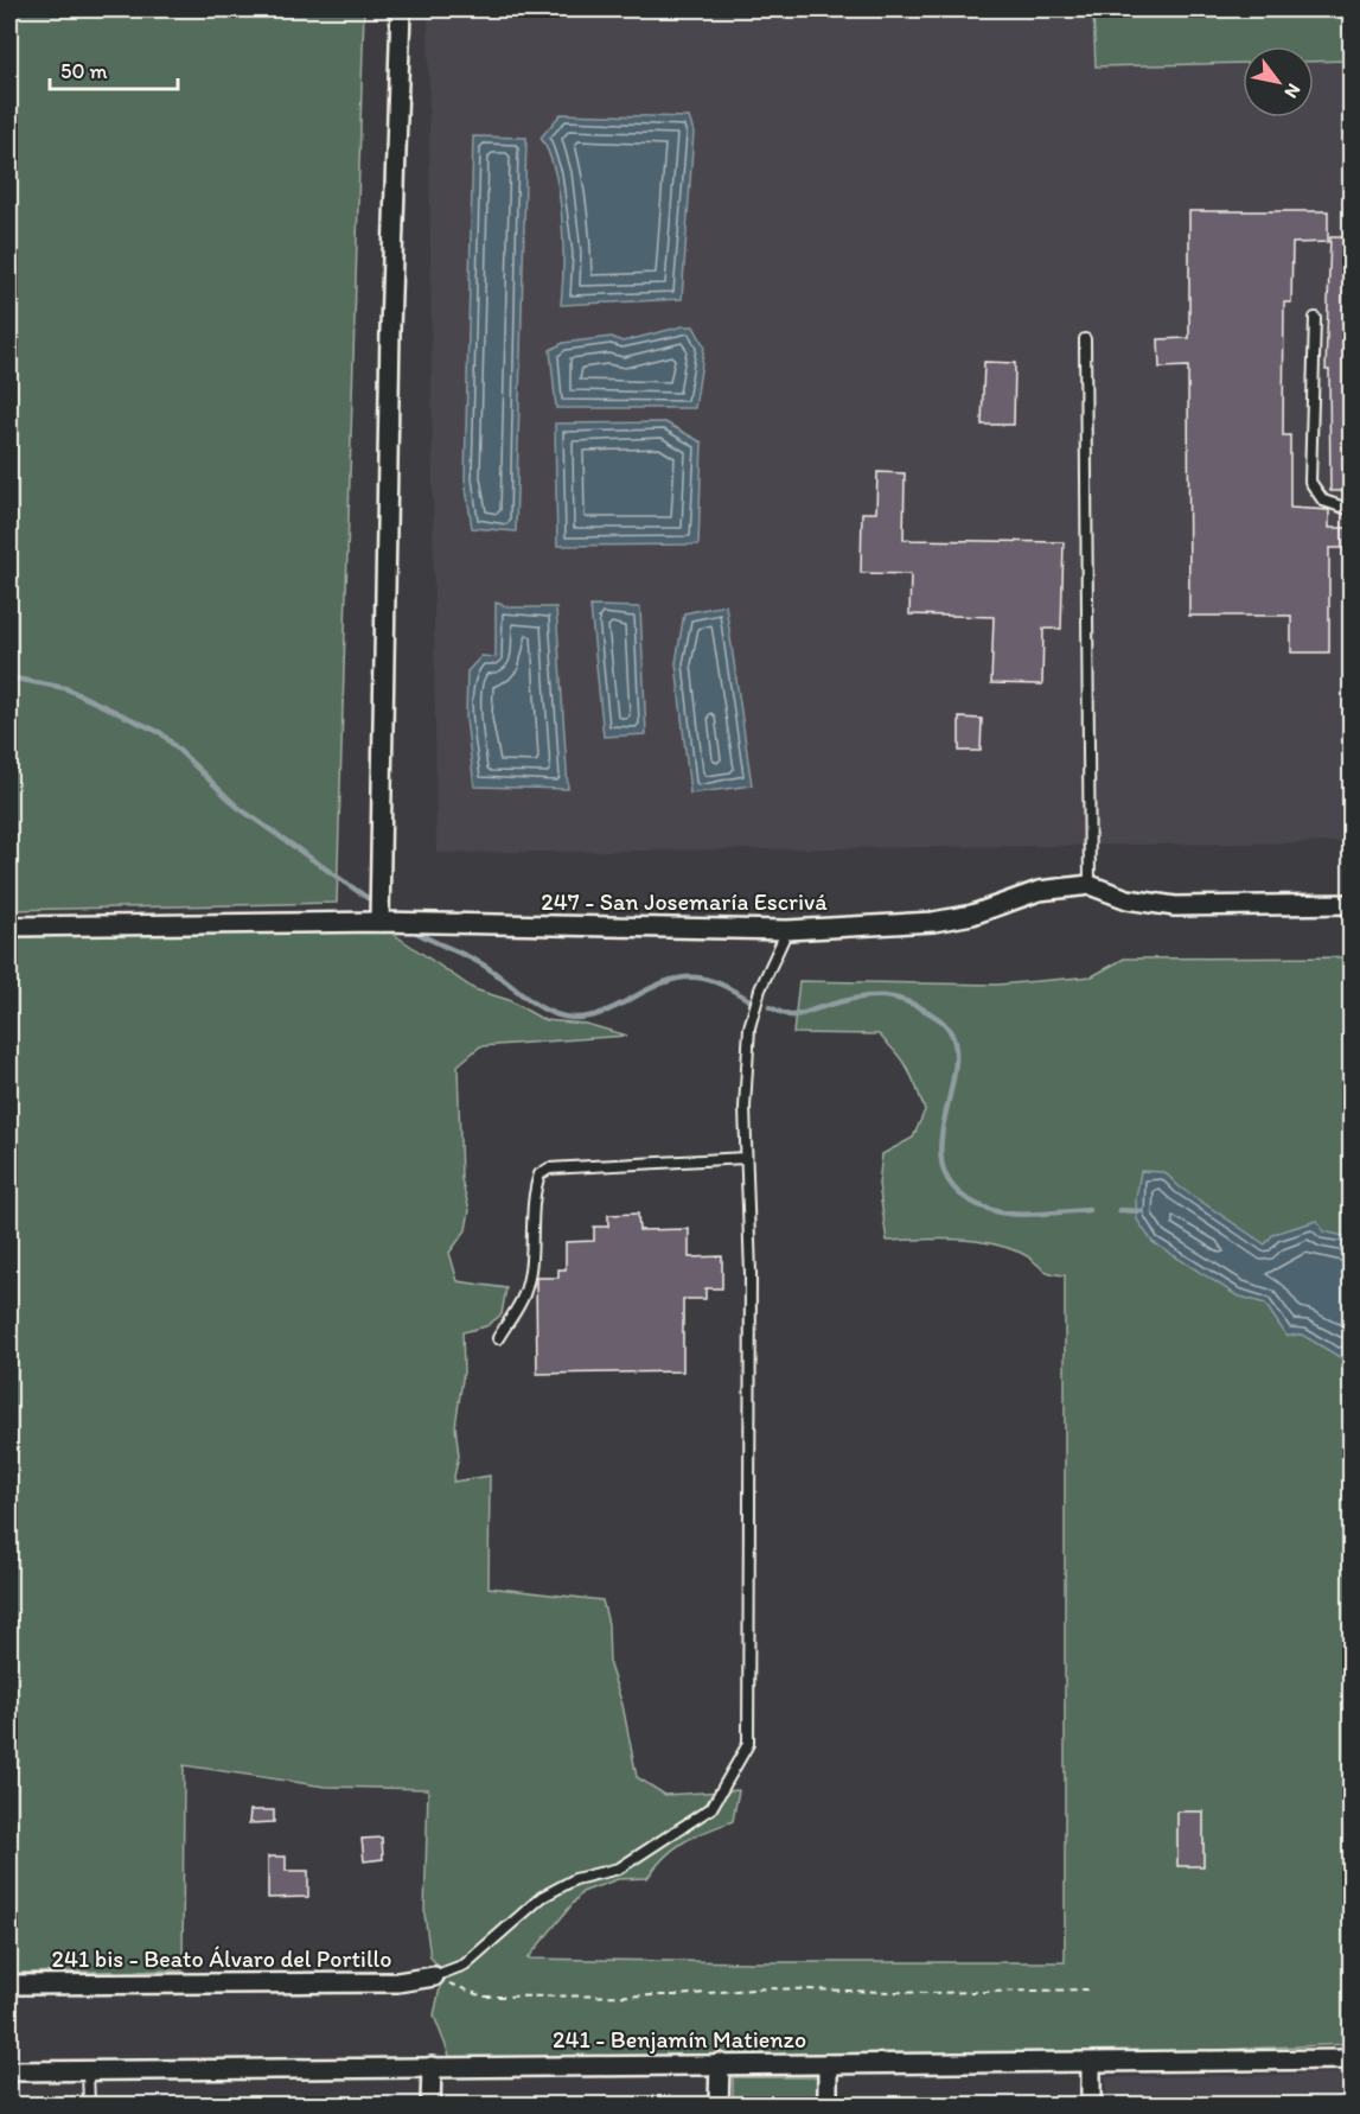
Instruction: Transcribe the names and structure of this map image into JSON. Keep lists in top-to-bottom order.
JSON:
{
  "streets": {
    "street": ["247 - San Josemaría Escrivá", "241 bis - Beato Álvaro del Portillo", "241 - Benjamín Matienzo"]
  },
  "scale_bar": "50 m",
  "north": "bottom right"
}
